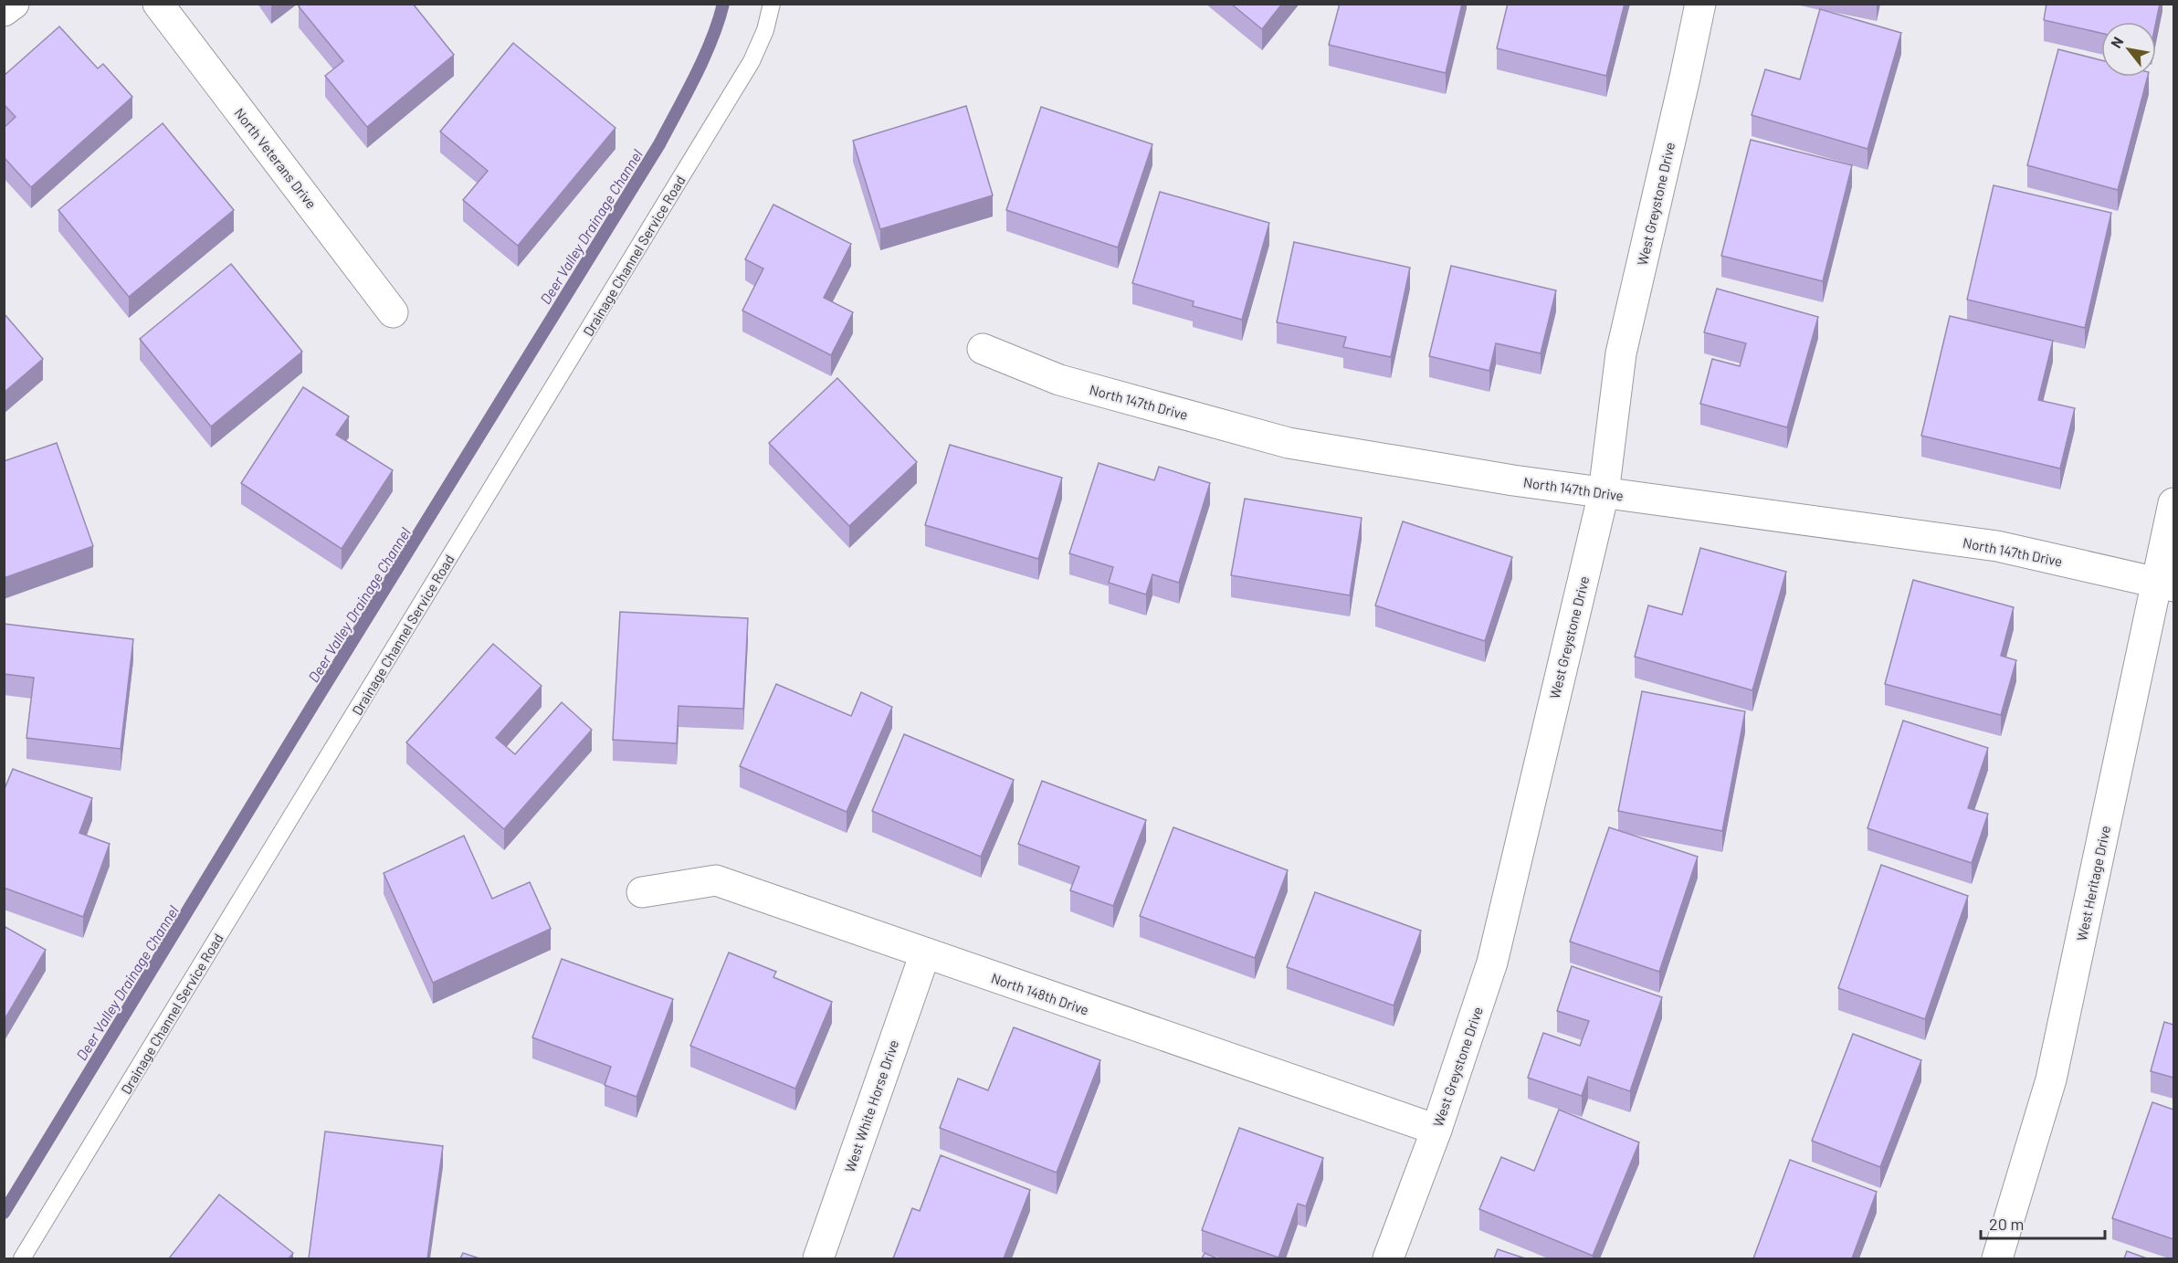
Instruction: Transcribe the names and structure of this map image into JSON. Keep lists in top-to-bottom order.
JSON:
{
  "streets": {
    "street": [
      "North Veterans Drive",
      "West Greystone Drive",
      "North 147th Drive",
      "West Heritage Drive",
      "North 148th Drive",
      "West White Horse Drive"
    ],
    "lane": ["Drainage Channel Service Road"]
  },
  "crossings": [
    ["West Greystone Drive", "North 147th Drive"],
    ["West Greystone Drive", "North 148th Drive"],
    ["North 147th Drive", "West Heritage Drive"],
    ["North 148th Drive", "West White Horse Drive"]
  ],
  "water": ["Deer Valley Drainage Channel"],
  "scale_bar": "20 m",
  "north": "top left"
}
